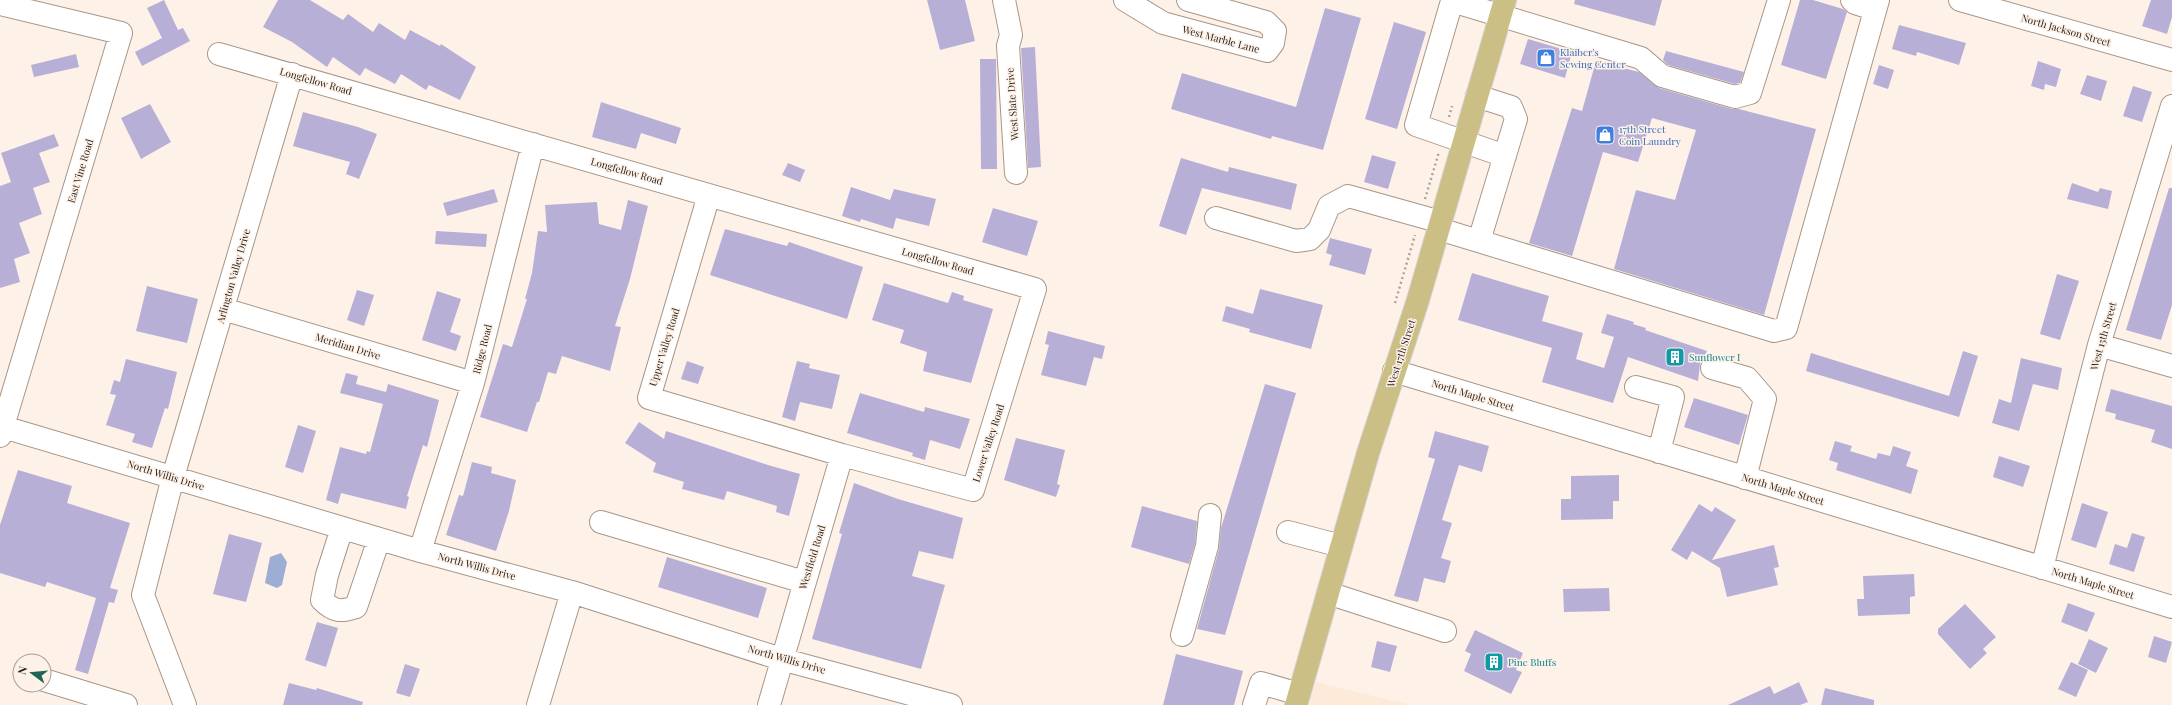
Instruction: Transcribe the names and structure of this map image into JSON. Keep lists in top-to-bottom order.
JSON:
{
  "streets": {
    "main road": ["West 17th Street"],
    "street": [
      "North Jackson Street",
      "West Marble Lane",
      "Longfellow Road",
      "West Slate Drive",
      "East Vine Road",
      "Arlington Valley Drive",
      "West 15th Street",
      "Meridian Drive",
      "Upper Valley Road",
      "Ridge Road",
      "North Maple Street",
      "Lower Valley Road",
      "North Willis Drive",
      "Westfield Road"
    ]
  },
  "crossings": [
    ["Longfellow Road", "Arlington Valley Drive"],
    ["Longfellow Road", "Upper Valley Road"],
    ["Longfellow Road", "Ridge Road"],
    ["Longfellow Road", "Lower Valley Road"],
    ["East Vine Road", "North Willis Drive"],
    ["Arlington Valley Drive", "Meridian Drive"],
    ["Arlington Valley Drive", "North Willis Drive"],
    ["West 15th Street", "North Maple Street"],
    ["Meridian Drive", "Ridge Road"],
    ["Upper Valley Road", "Lower Valley Road"],
    ["Upper Valley Road", "Westfield Road"],
    ["Ridge Road", "North Willis Drive"],
    ["West 17th Street", "North Maple Street"],
    ["Lower Valley Road", "Westfield Road"],
    ["North Willis Drive", "Westfield Road"]
  ],
  "places": {
    "shop": ["Klaiber's Sewing Center", "17th Street Coin Laundry"],
    "building": ["Sunflower I", "Pine Bluffs"]
  },
  "north": "left"
}
